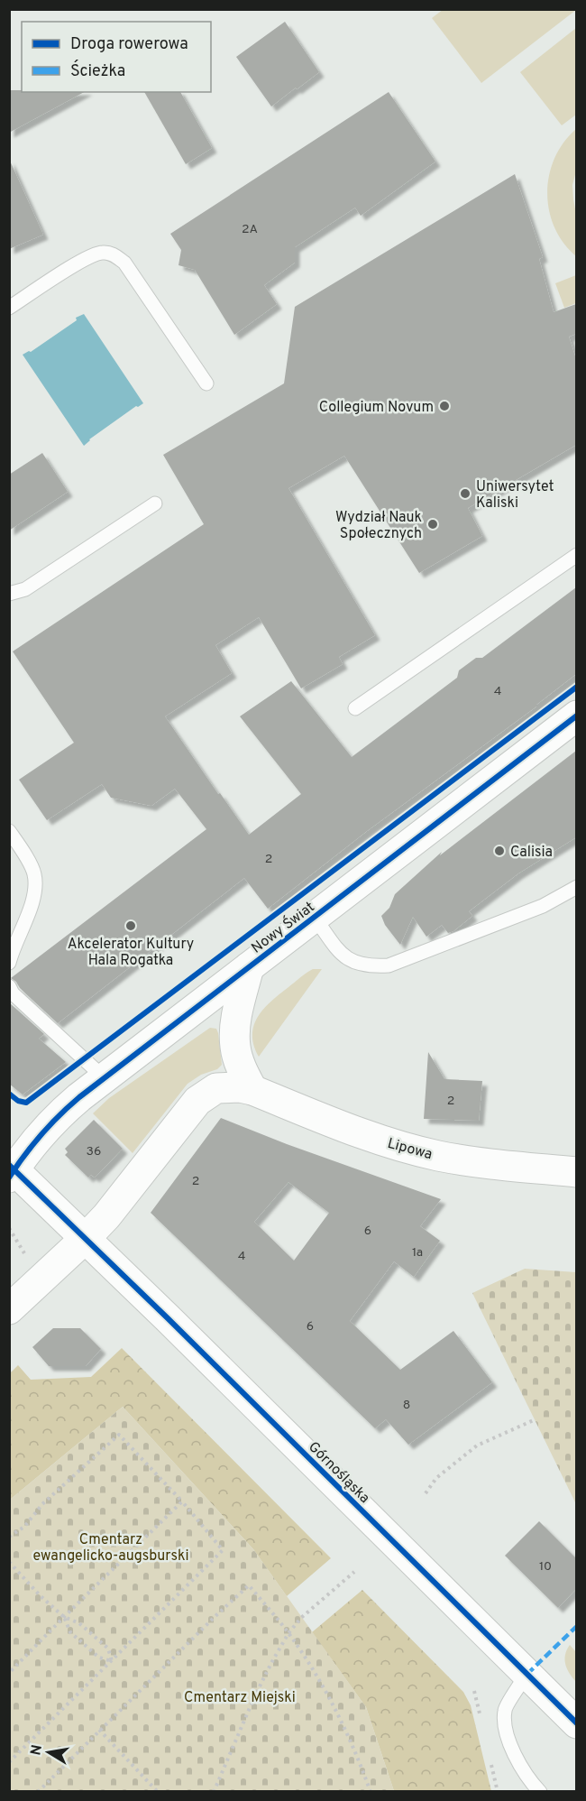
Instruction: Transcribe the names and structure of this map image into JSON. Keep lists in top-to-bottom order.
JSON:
{
  "streets": {
    "street": ["Nowy Świat", "Lipowa", "Górnośląska"]
  },
  "crossings": [
    ["Nowy Świat", "Górnośląska"]
  ],
  "parks": ["Cmentarz ewangelicko-augsburski", "Cmentarz Miejski"],
  "places": [
    "Collegium Novum",
    "Uniwersytet Kaliski",
    "Wydział Nauk Społecznych",
    "Calisia",
    "Akcelerator Kultury Hala Rogatka"
  ],
  "house_numbers": [
    "2A",
    "4",
    "2",
    "2",
    "36",
    "2",
    "6",
    "1a",
    "4",
    "6",
    "8",
    "10"
  ],
  "legend": ["Droga rowerowa", "Ścieżka"],
  "north": "left"
}
